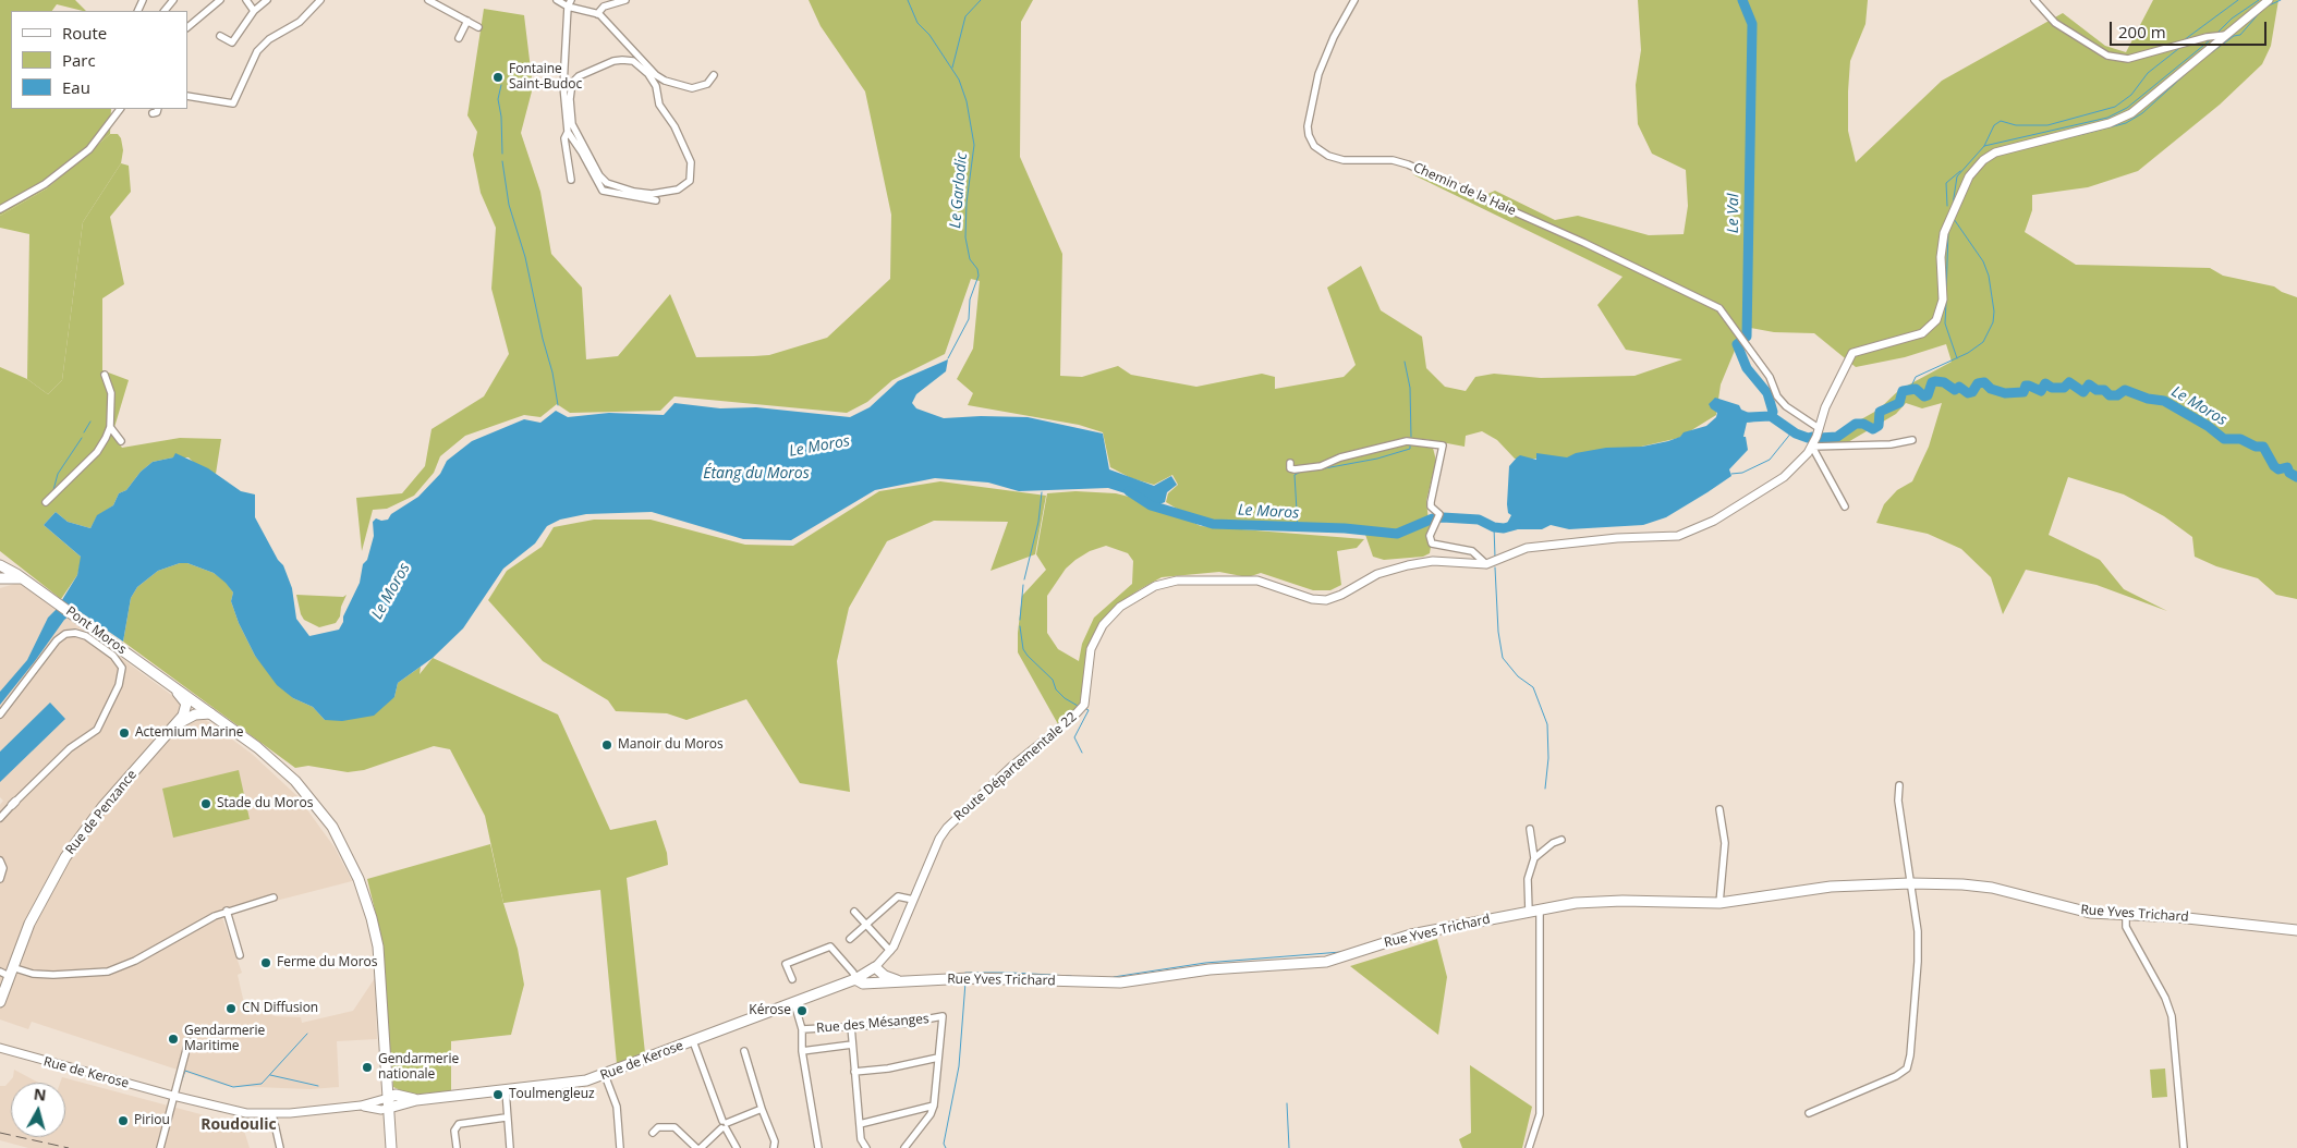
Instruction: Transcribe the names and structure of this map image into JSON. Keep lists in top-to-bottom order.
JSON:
{
  "streets": {
    "main road": [
      "Pont Moros",
      "Rue de Penzance",
      "Rue Yves Trichard",
      "Rue de Kerose"
    ],
    "street": ["Chemin de la Haie", "Route Départementale 22", "Rue des Mésanges"]
  },
  "crossings": [
    ["Chemin de la Haie", "Route Départementale 22"],
    ["Route Départementale 22", "Rue de Kerose"]
  ],
  "districts": ["Roudoulic"],
  "water": [
    "Le Garlodic",
    "Le Val",
    "Le Moros",
    "Étang du Moros"
  ],
  "places": [
    "Fontaine Saint-Budoc",
    "Actemium Marine",
    "Manoir du Moros",
    "Stade du Moros",
    "Ferme du Moros",
    "CN Diffusion",
    "Kérose",
    "Gendarmerie Maritime",
    "Gendarmerie nationale",
    "Toulmengleuz",
    "Piriou"
  ],
  "legend": ["Route", "Parc", "Eau"],
  "scale_bar": "200 m",
  "north": "top"
}
